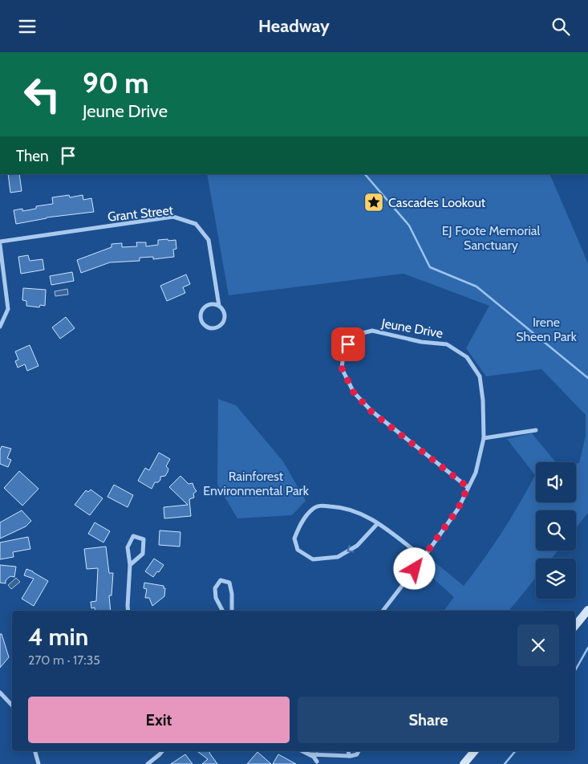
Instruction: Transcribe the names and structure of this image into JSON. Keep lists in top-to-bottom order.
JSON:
{
  "streets": {
    "street": ["Grant Street", "Jeune Drive"]
  },
  "parks": ["EJ Foote Memorial Sanctuary", "Irene Sheen Park", "Rainforest Environmental Park"],
  "places": {
    "place": ["Cascades Lookout"]
  },
  "page": {
    "header": "Headway",
    "turn": ["90 m", "Jeune Drive"],
    "then": "Then",
    "heading": ["4 min", "270 m · 17:35"],
    "buttons": ["Exit", "Share"]
  }
}
